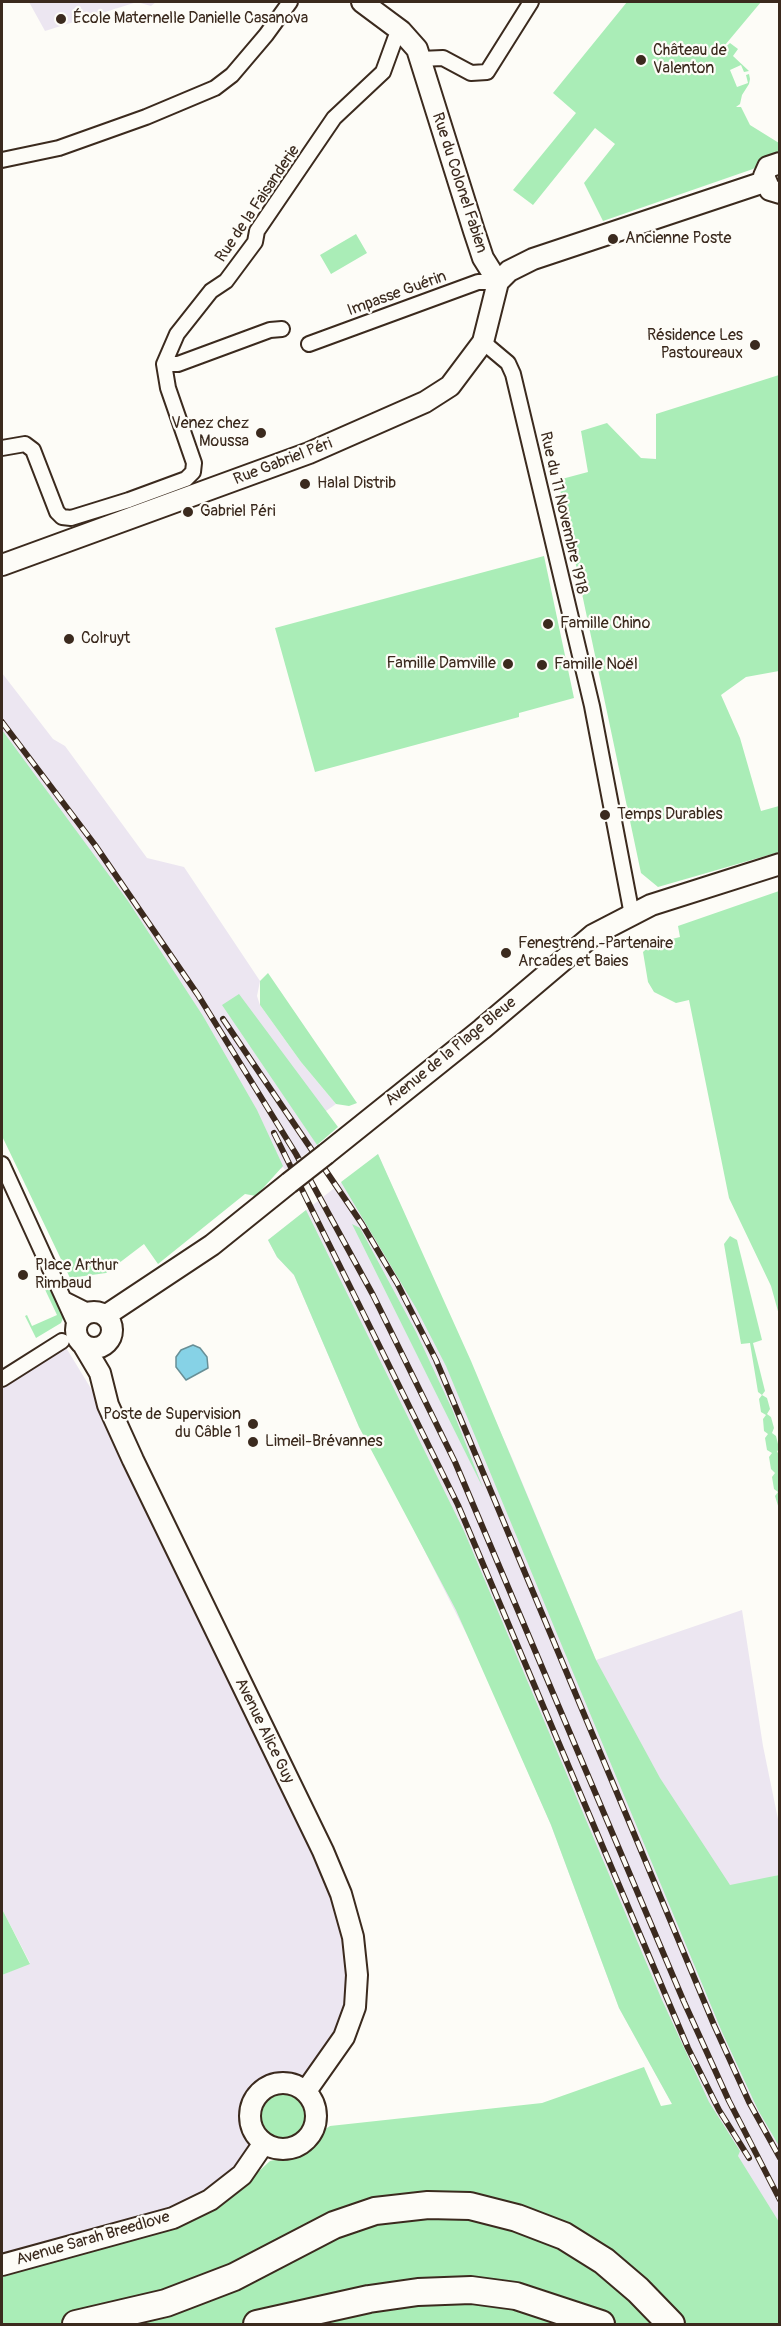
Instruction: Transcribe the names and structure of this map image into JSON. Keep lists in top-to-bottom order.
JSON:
{
  "streets": {
    "main road": [
      "Rue du Colonel Fabien",
      "Rue Gabriel Péri",
      "Avenue de la Plage Bleue",
      "Avenue Alice Guy",
      "Avenue Sarah Breedlove"
    ],
    "street": ["Rue de la Faisanderie", "Impasse Guérin", "Rue du 11 Novembre 1918"]
  },
  "crossings": [
    ["Rue du Colonel Fabien", "Rue de la Faisanderie"],
    ["Rue du Colonel Fabien", "Impasse Guérin"],
    ["Rue du Colonel Fabien", "Rue Gabriel Péri"],
    ["Impasse Guérin", "Rue Gabriel Péri"],
    ["Rue Gabriel Péri", "Rue du 11 Novembre 1918"],
    ["Rue du 11 Novembre 1918", "Avenue de la Plage Bleue"],
    ["Avenue de la Plage Bleue", "Avenue Alice Guy"],
    ["Avenue Alice Guy", "Avenue Sarah Breedlove"]
  ],
  "places": [
    "École Maternelle Danielle Casanova",
    "Château de Valenton",
    "Ancienne Poste",
    "Résidence Les Pastoureaux",
    "Venez chez Moussa",
    "Halal Distrib",
    "Gabriel Péri",
    "Famille Chino",
    "Colruyt",
    "Famille Damville",
    "Famille Noël",
    "Temps Durables",
    "Fenestrend -Partenaire Arcades et Baies",
    "Place Arthur Rimbaud",
    "Poste de Supervision du Câble 1",
    "Limeil-Brévannes"
  ]
}
